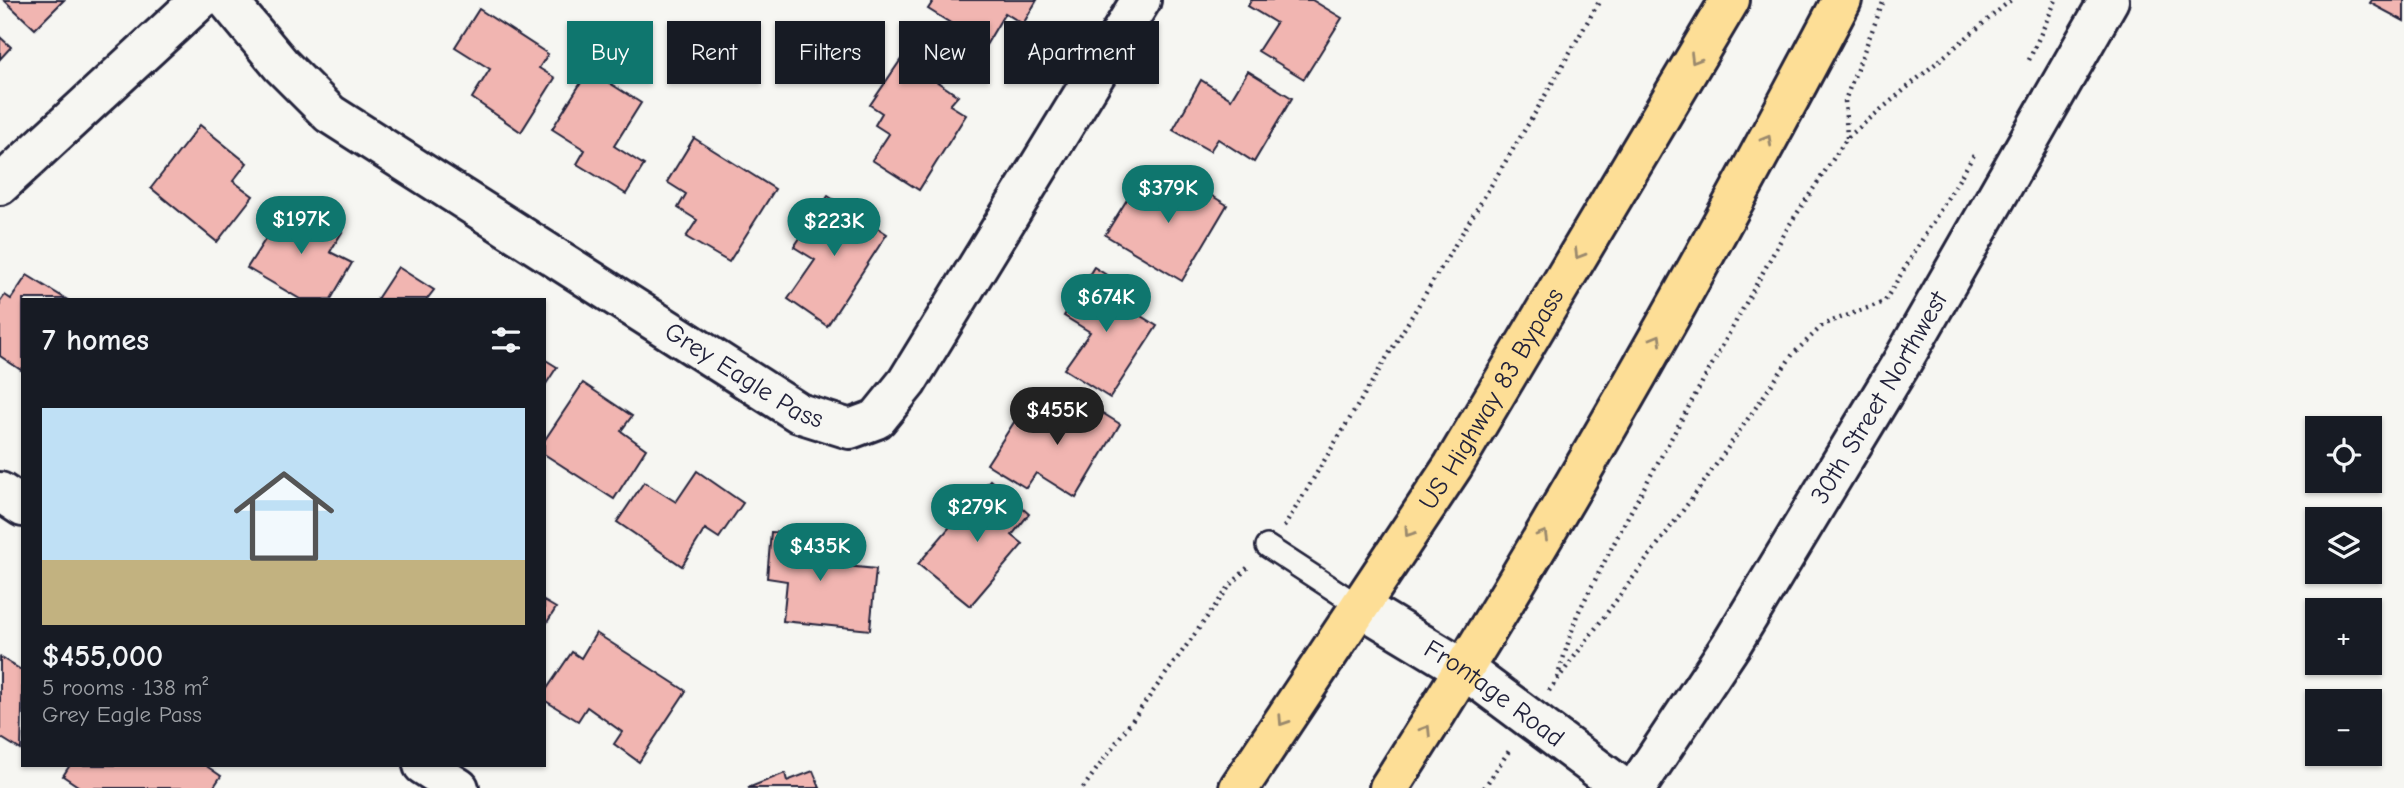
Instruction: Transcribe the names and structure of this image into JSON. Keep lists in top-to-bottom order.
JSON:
{
  "streets": {
    "highway": ["US Highway 83 Bypass"],
    "street": ["Grey Eagle Pass", "30th Street Northwest", "Frontage Road"]
  },
  "crossings": [
    ["US Highway 83 Bypass", "Frontage Road"]
  ],
  "page": {
    "chip": [
      "Buy",
      "Rent",
      "Filters",
      "New",
      "Apartment"
    ],
    "price": [
      "$379K",
      "$197K",
      "$223K",
      "$674K",
      "$455K",
      "$279K",
      "$435K"
    ],
    "heading": "7 homes",
    "list": [
      {
        "name": "$455,000",
        "note": "5 rooms · 138 m² · Grey Eagle Pass"
      }
    ],
    "map_buttons": ["+", "−"]
  }
}
